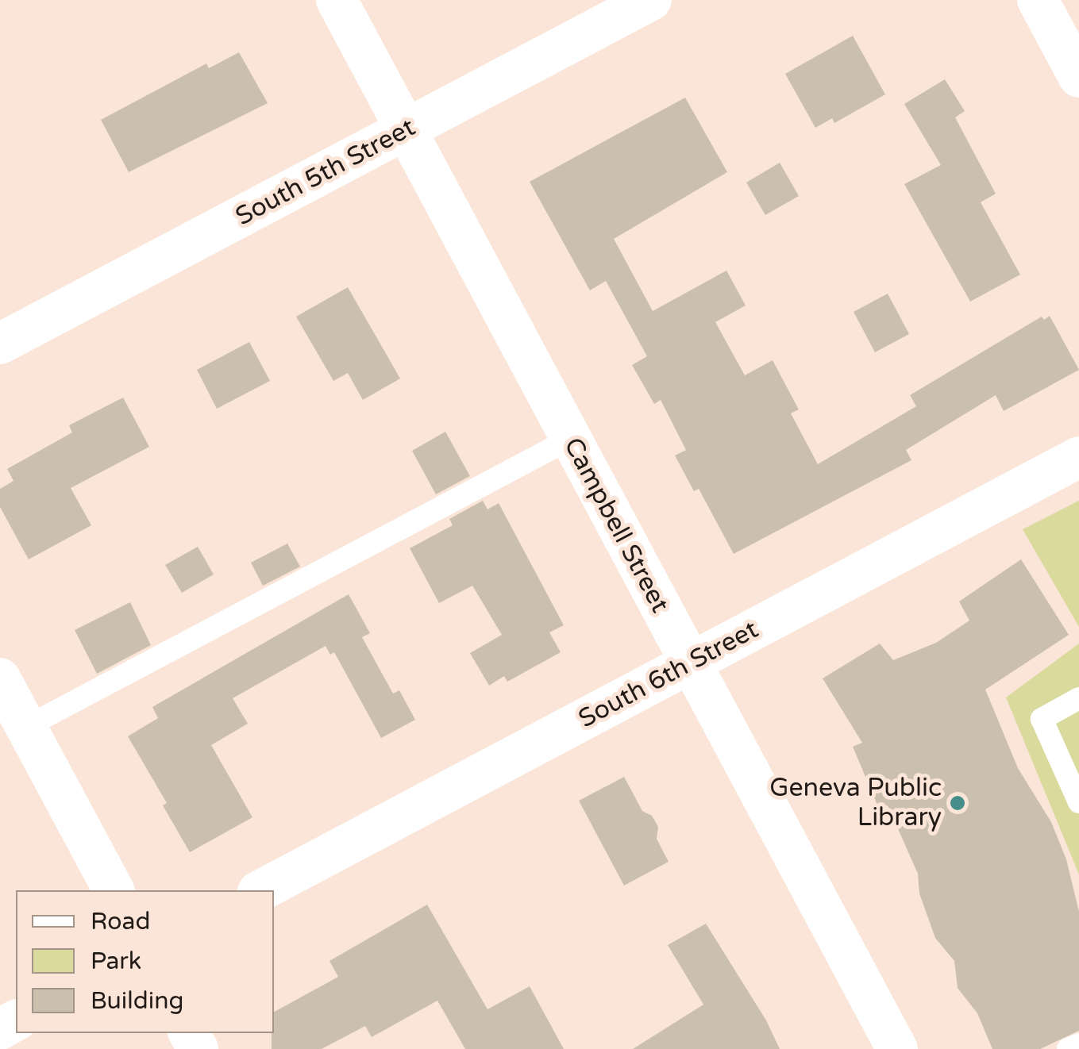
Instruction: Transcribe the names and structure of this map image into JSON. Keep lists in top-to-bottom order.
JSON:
{
  "streets": {
    "street": ["South 5th Street", "Campbell Street", "South 6th Street"]
  },
  "crossings": [
    ["South 5th Street", "Campbell Street"],
    ["Campbell Street", "South 6th Street"]
  ],
  "places": ["Geneva Public Library"],
  "legend": ["Road", "Park", "Building"]
}
